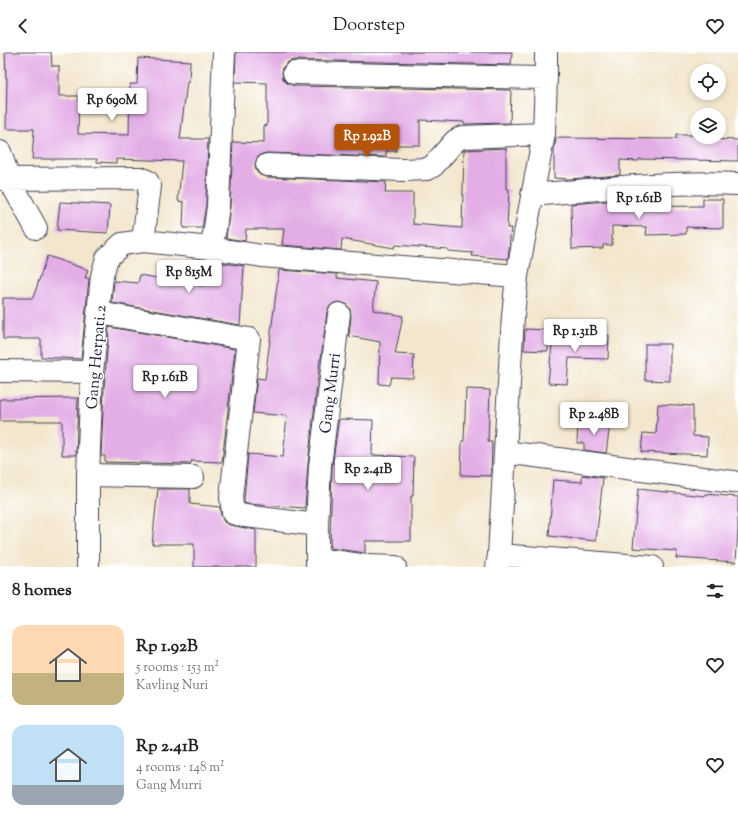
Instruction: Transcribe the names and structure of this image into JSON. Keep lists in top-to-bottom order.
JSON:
{
  "streets": {
    "street": ["Gang Herpati.2", "Gang Murri"]
  },
  "page": {
    "header": "Doorstep",
    "price": [
      "Rp 690M",
      "Rp 1.92B",
      "Rp 1.61B",
      "Rp 815M",
      "Rp 1.31B",
      "Rp 1.61B",
      "Rp 2.48B",
      "Rp 2.41B"
    ],
    "heading": "8 homes",
    "list": [
      {
        "name": "Rp 1.92B",
        "note": "5 rooms · 153 m² · Kavling Nuri"
      },
      {
        "name": "Rp 2.41B",
        "note": "4 rooms · 148 m² · Gang Murri"
      }
    ]
  }
}
